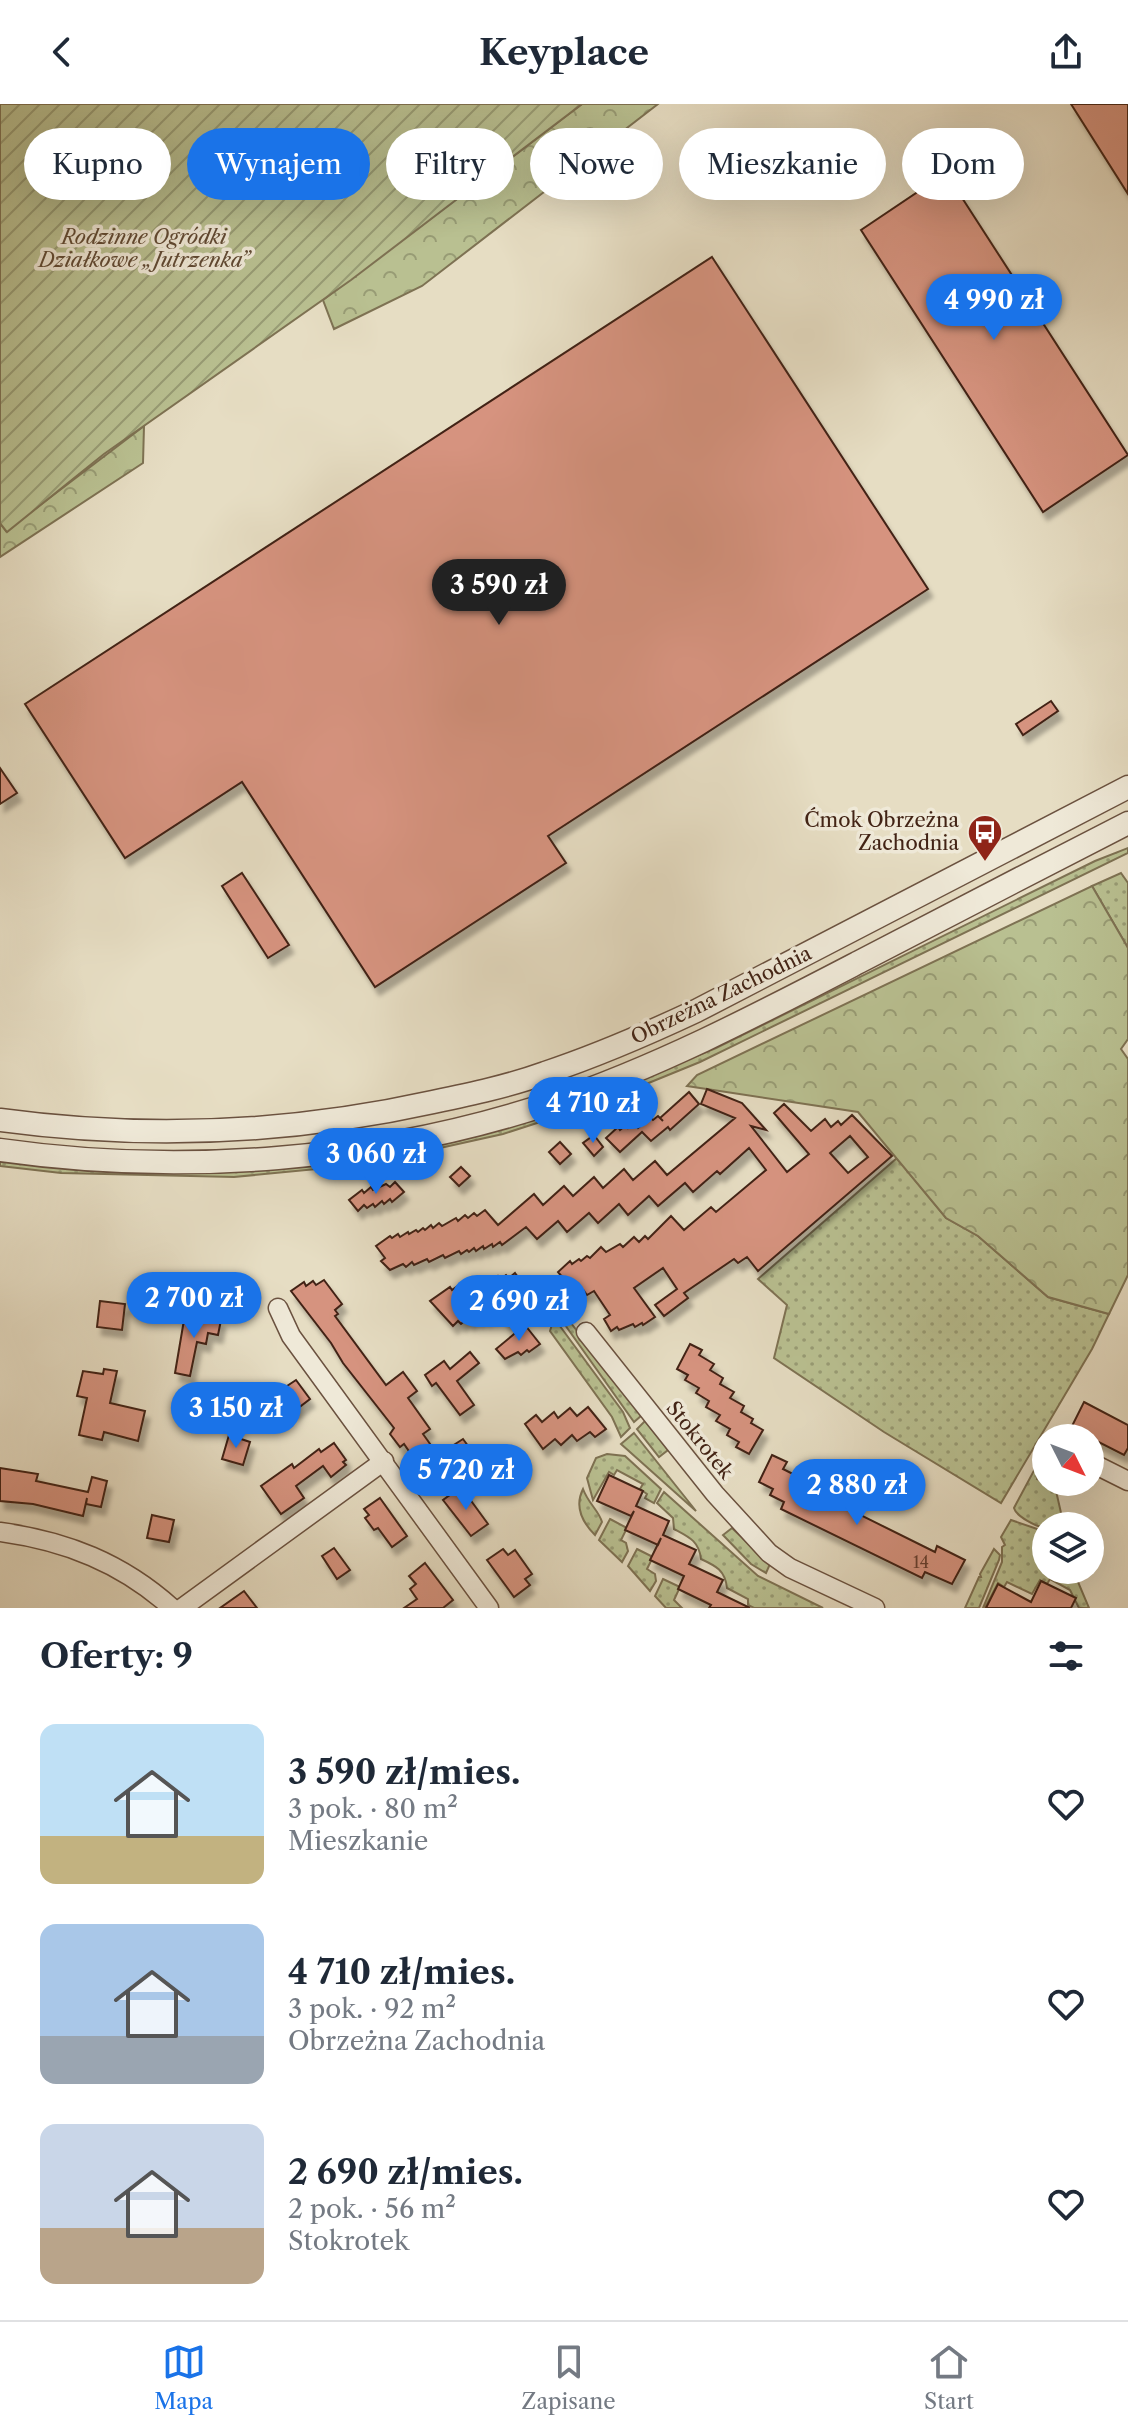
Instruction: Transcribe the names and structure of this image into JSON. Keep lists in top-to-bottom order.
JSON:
{
  "streets": {
    "street": ["Obrzeżna Zachodnia", "Stokrotek"]
  },
  "parks": ["Rodzinne Ogródki Działkowe „Jutrzenka”"],
  "places": {
    "bus stop": ["Ćmok Obrzeżna Zachodnia"]
  },
  "house_numbers": ["14"],
  "north": "bottom right",
  "page": {
    "header": "Keyplace",
    "chip": [
      "Kupno",
      "Wynajem",
      "Filtry",
      "Nowe",
      "Mieszkanie",
      "Dom"
    ],
    "price": [
      "4 990 zł",
      "3 590 zł",
      "4 710 zł",
      "3 060 zł",
      "2 700 zł",
      "2 690 zł",
      "3 150 zł",
      "5 720 zł",
      "2 880 zł"
    ],
    "heading": "Oferty: 9",
    "list": [
      {
        "name": "3 590 zł/mies.",
        "note": "3 pok. · 80 m² · Mieszkanie"
      },
      {
        "name": "4 710 zł/mies.",
        "note": "3 pok. · 92 m² · Obrzeżna Zachodnia"
      },
      {
        "name": "2 690 zł/mies.",
        "note": "2 pok. · 56 m² · Stokrotek"
      }
    ],
    "tabs": ["Mapa", "Zapisane", "Start"]
  }
}
